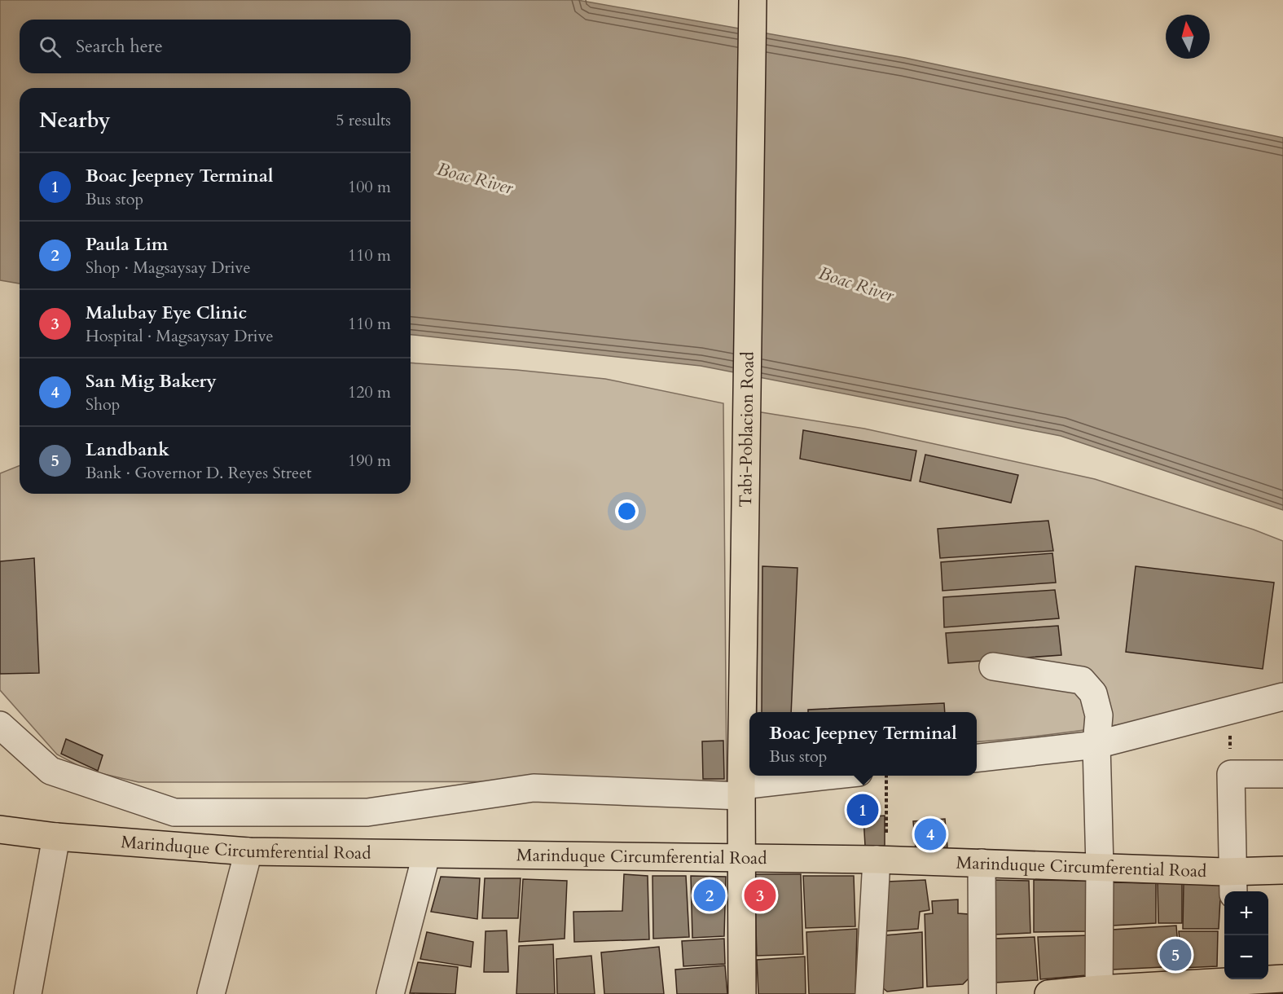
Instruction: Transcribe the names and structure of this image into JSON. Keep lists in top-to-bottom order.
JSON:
{
  "streets": {
    "main road": ["Tabi-Poblacion Road", "Marinduque Circumferential Road"]
  },
  "crossings": [
    ["Tabi-Poblacion Road", "Marinduque Circumferential Road"]
  ],
  "water": ["Boac River"],
  "north": "top",
  "page": {
    "search": "Search here",
    "heading": ["Nearby", "5 results"],
    "list": [
      {
        "mark": "1",
        "name": "Boac Jeepney Terminal",
        "note": "Bus stop",
        "value": "100 m"
      },
      {
        "mark": "2",
        "name": "Paula Lim",
        "note": "Shop · Magsaysay Drive",
        "value": "110 m"
      },
      {
        "mark": "3",
        "name": "Malubay Eye Clinic",
        "note": "Hospital · Magsaysay Drive",
        "value": "110 m"
      },
      {
        "mark": "4",
        "name": "San Mig Bakery",
        "note": "Shop",
        "value": "120 m"
      },
      {
        "mark": "5",
        "name": "Landbank",
        "note": "Bank · Governor D. Reyes Street",
        "value": "190 m"
      }
    ],
    "popup": ["Boac Jeepney Terminal", "Bus stop"],
    "pins": [
      "1",
      "4",
      "2",
      "3",
      "5"
    ],
    "map_buttons": ["+", "−"]
  }
}
